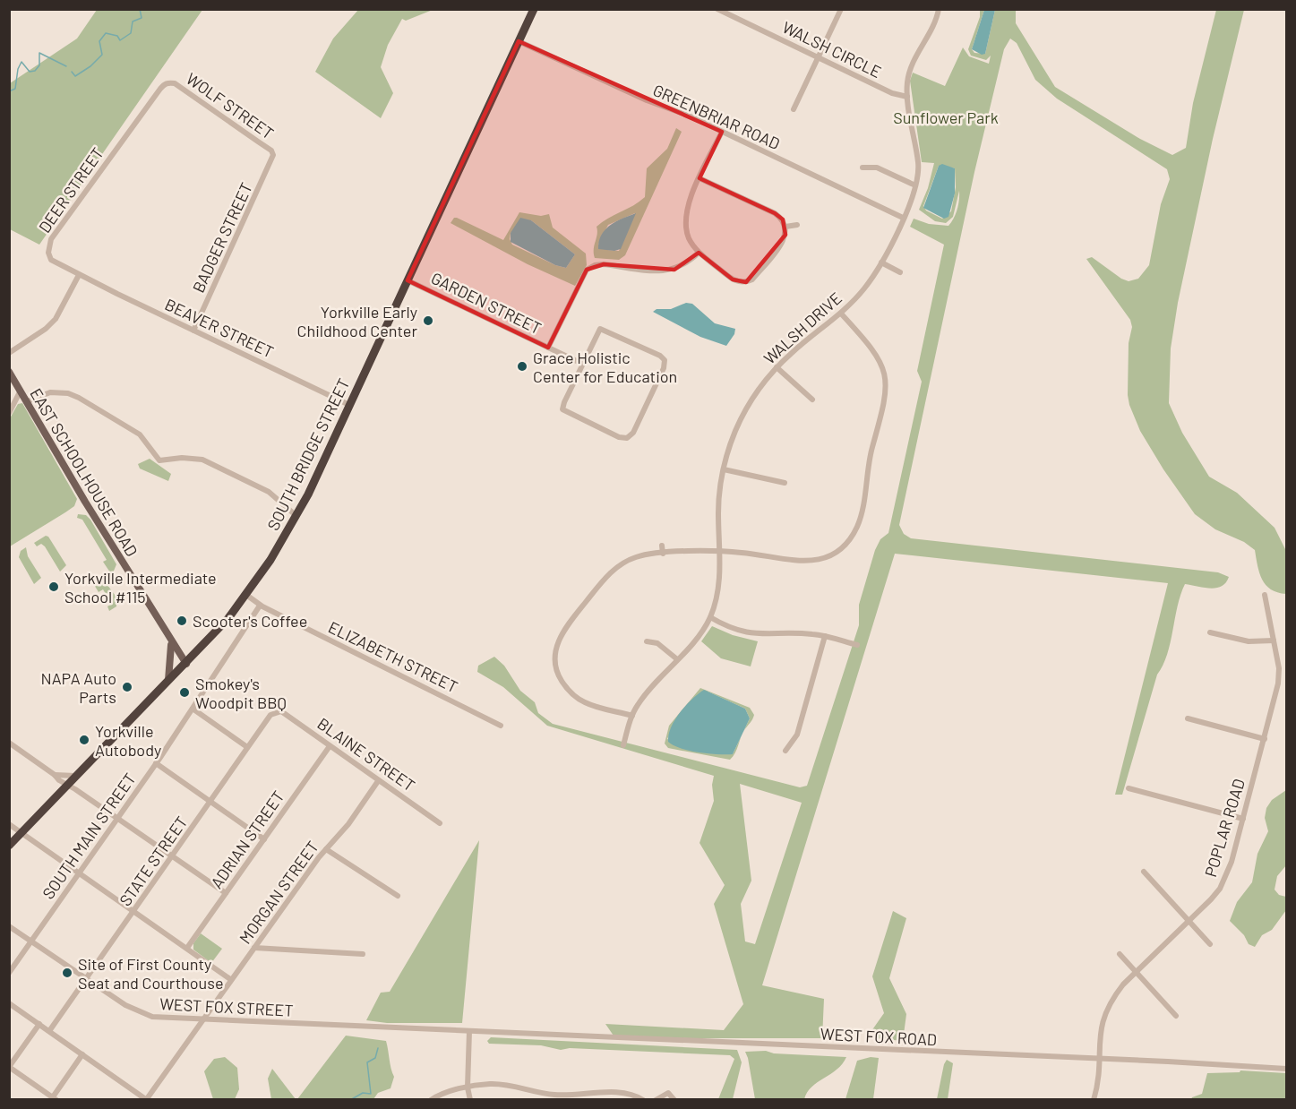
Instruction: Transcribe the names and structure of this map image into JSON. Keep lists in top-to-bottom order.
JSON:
{
  "streets": {
    "highway": ["SOUTH BRIDGE STREET"],
    "main road": ["EAST SCHOOLHOUSE ROAD"],
    "street": [
      "WALSH CIRCLE",
      "WOLF STREET",
      "GREENBRIAR ROAD",
      "DEER STREET",
      "BADGER STREET",
      "GARDEN STREET",
      "BEAVER STREET",
      "WALSH DRIVE",
      "ELIZABETH STREET",
      "BLAINE STREET",
      "POPLAR ROAD",
      "SOUTH MAIN STREET",
      "ADRIAN STREET",
      "STATE STREET",
      "MORGAN STREET",
      "WEST FOX STREET",
      "WEST FOX ROAD"
    ]
  },
  "crossings": [
    ["WALSH CIRCLE", "WALSH DRIVE"],
    ["WOLF STREET", "DEER STREET"],
    ["WOLF STREET", "BADGER STREET"],
    ["GREENBRIAR ROAD", "WALSH DRIVE"],
    ["GREENBRIAR ROAD", "SOUTH BRIDGE STREET"],
    ["DEER STREET", "BEAVER STREET"],
    ["BADGER STREET", "BEAVER STREET"],
    ["GARDEN STREET", "SOUTH BRIDGE STREET"],
    ["BEAVER STREET", "SOUTH BRIDGE STREET"],
    ["SOUTH BRIDGE STREET", "EAST SCHOOLHOUSE ROAD"],
    ["SOUTH BRIDGE STREET", "ELIZABETH STREET"],
    ["ELIZABETH STREET", "SOUTH MAIN STREET"],
    ["BLAINE STREET", "ADRIAN STREET"],
    ["BLAINE STREET", "STATE STREET"],
    ["BLAINE STREET", "MORGAN STREET"],
    ["POPLAR ROAD", "WEST FOX ROAD"],
    ["SOUTH MAIN STREET", "WEST FOX STREET"],
    ["STATE STREET", "WEST FOX STREET"],
    ["MORGAN STREET", "WEST FOX STREET"],
    ["WEST FOX STREET", "WEST FOX ROAD"]
  ],
  "parks": ["Sunflower Park"],
  "places": [
    "Yorkville Early Childhood Center",
    "Grace Holistic Center for Education",
    "Yorkville Intermediate School #115",
    "Scooter's Coffee",
    "NAPA Auto Parts",
    "Smokey's Woodpit BBQ",
    "Yorkville Autobody",
    "Site of First County Seat and Courthouse"
  ]
}
